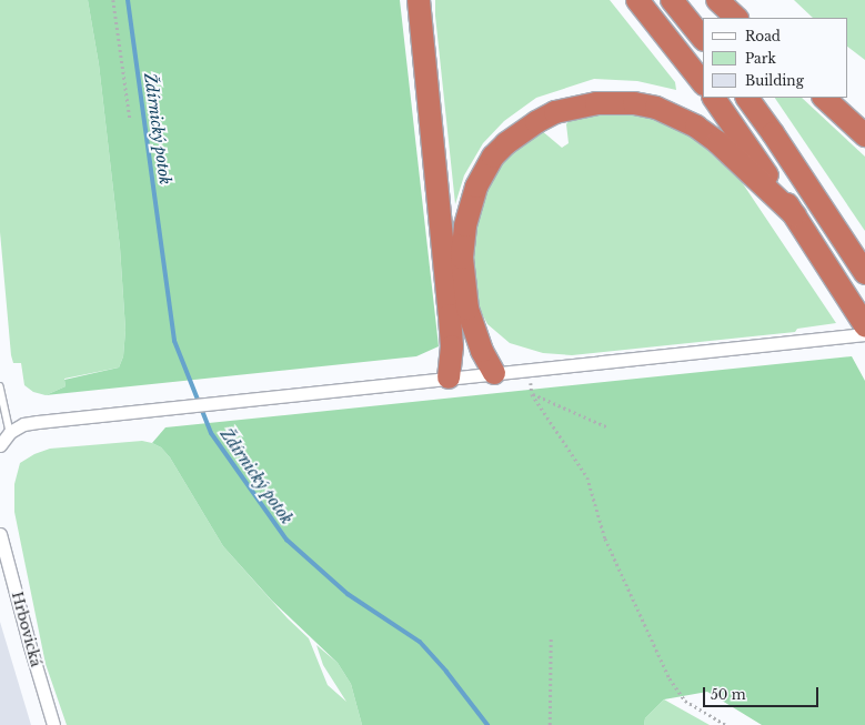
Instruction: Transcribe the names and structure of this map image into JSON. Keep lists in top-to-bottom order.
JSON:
{
  "streets": {
    "street": ["Hrbovická"]
  },
  "water": ["Ždírnický potok"],
  "legend": ["Road", "Park", "Building"],
  "scale_bar": "50 m"
}
